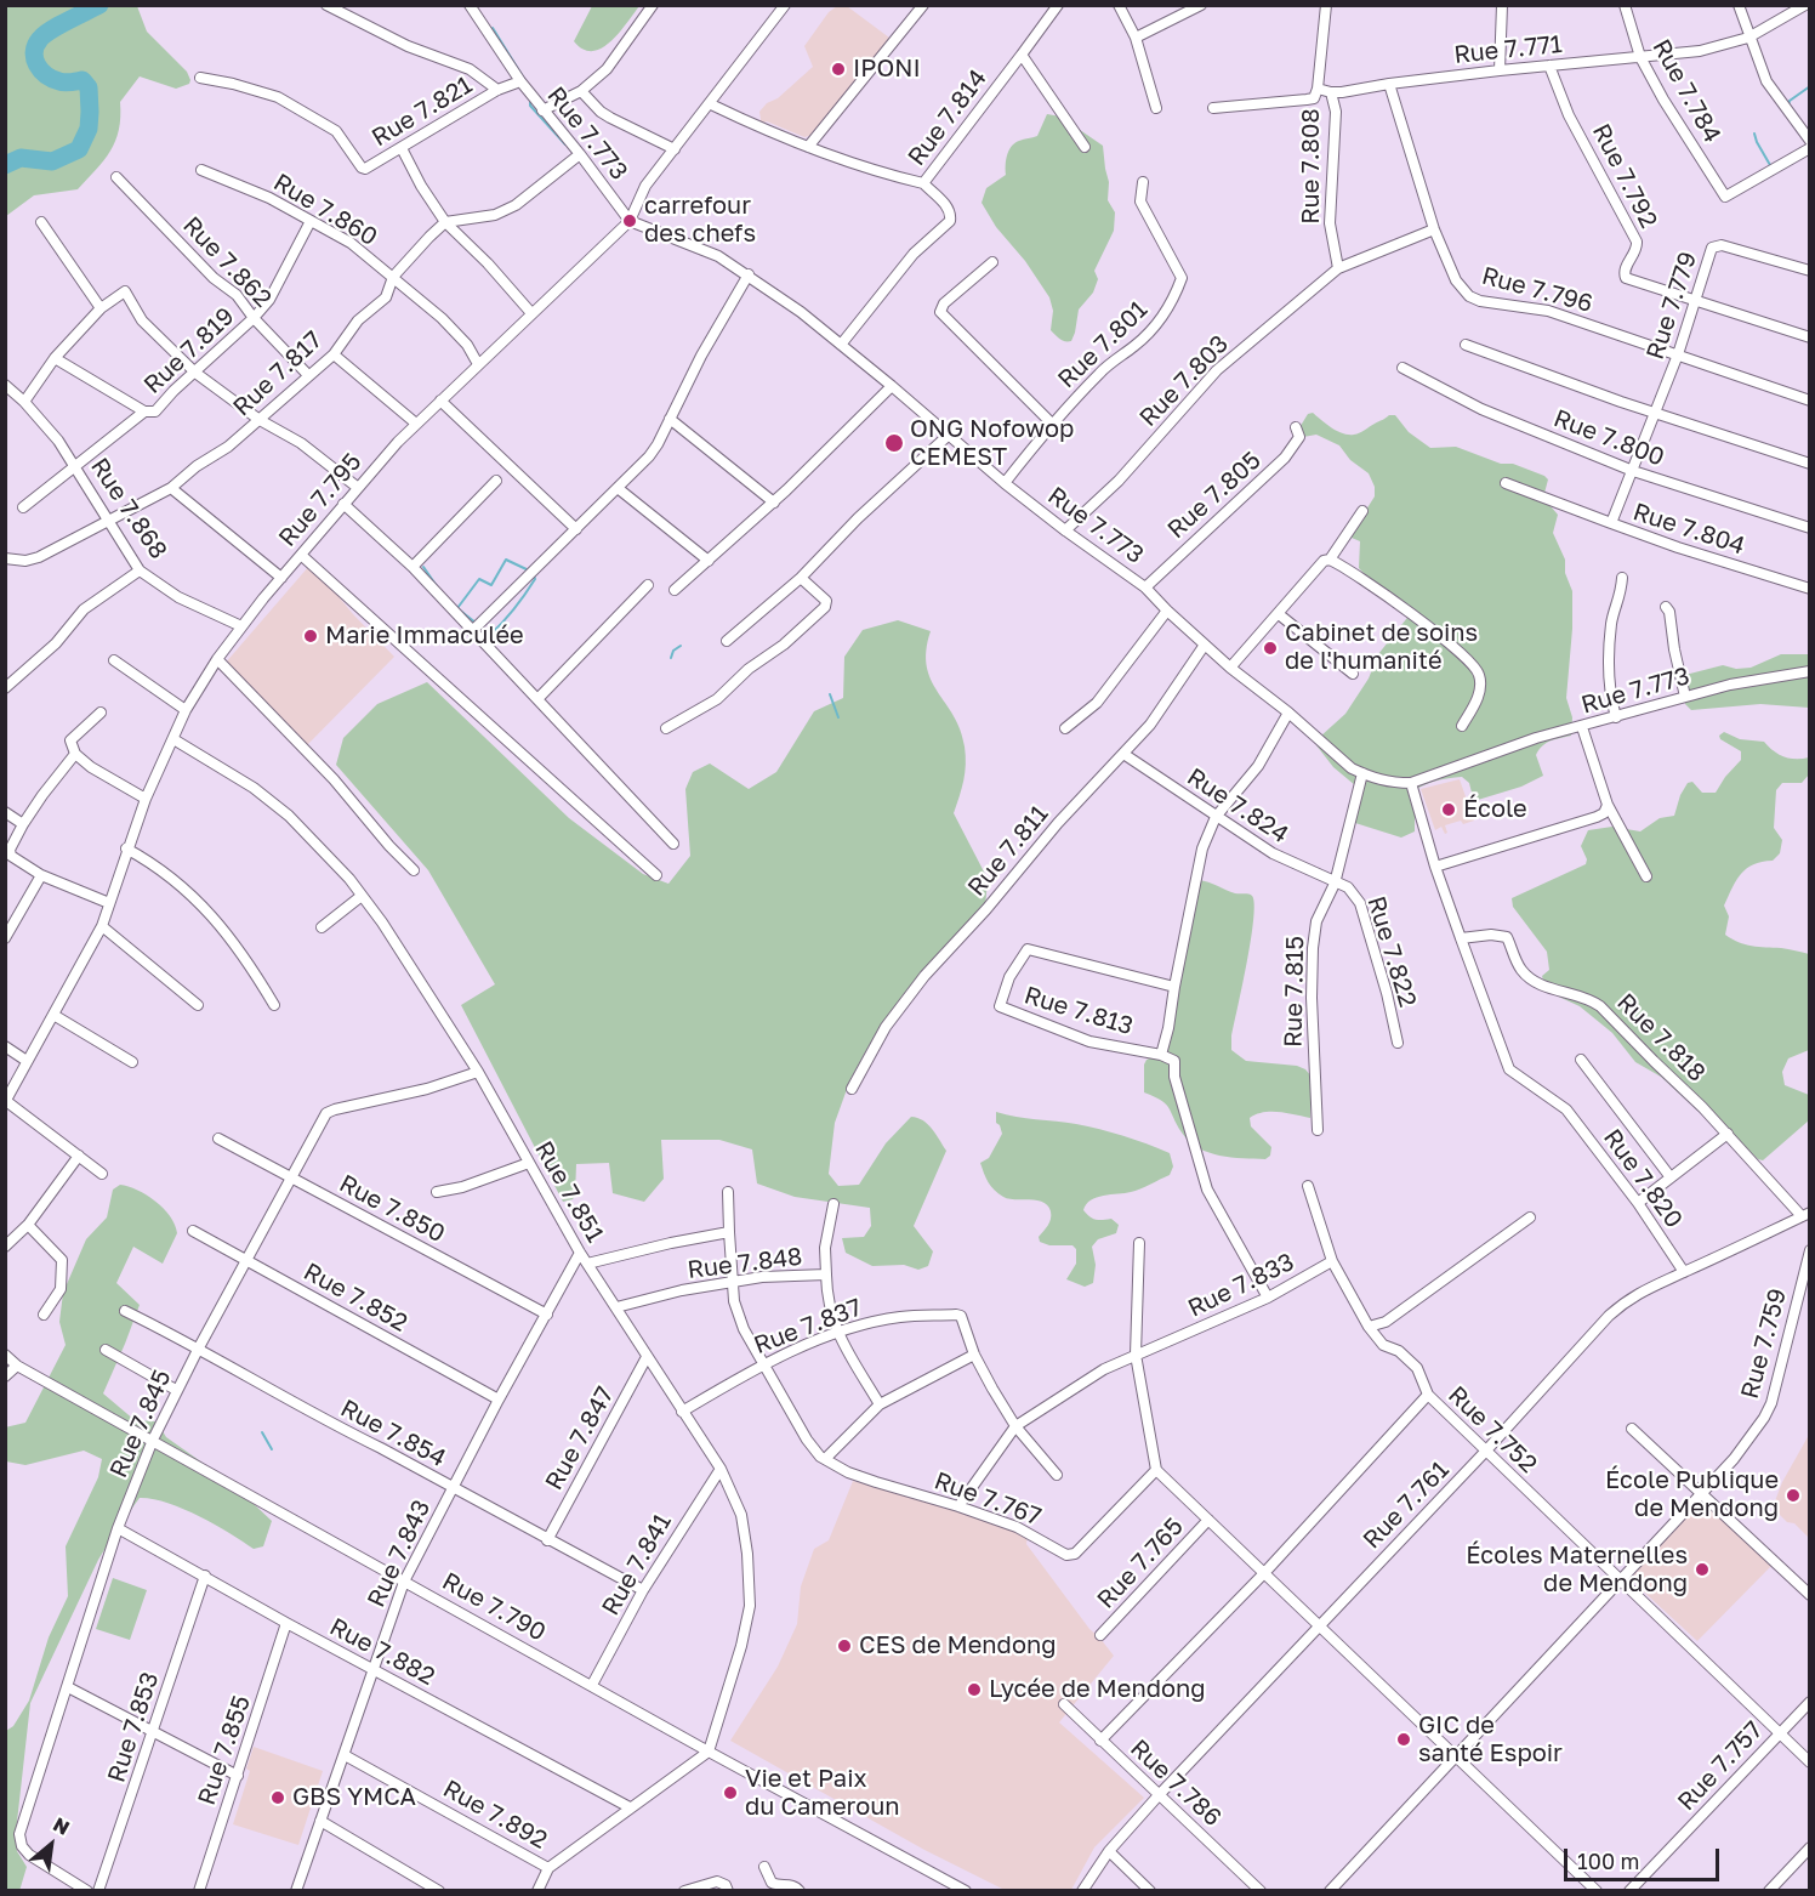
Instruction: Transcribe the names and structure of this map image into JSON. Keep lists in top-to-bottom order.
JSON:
{
  "streets": {
    "street": [
      "Rue 7.771",
      "Rue 7.784",
      "Rue 7.821",
      "Rue 7.814",
      "Rue 7.773",
      "Rue 7.808",
      "Rue 7.792",
      "Rue 7.860",
      "Rue 7.862",
      "Rue 7.796",
      "Rue 7.779",
      "Rue 7.801",
      "Rue 7.819",
      "Rue 7.817",
      "Rue 7.803",
      "Rue 7.800",
      "Rue 7.805",
      "Rue 7.795",
      "Rue 7.868",
      "Rue 7.804",
      "Rue 7.824",
      "Rue 7.811",
      "Rue 7.822",
      "Rue 7.815",
      "Rue 7.813",
      "Rue 7.818",
      "Rue 7.820",
      "Rue 7.851",
      "Rue 7.850",
      "Rue 7.848",
      "Rue 7.833",
      "Rue 7.852",
      "Rue 7.837",
      "Rue 7.759",
      "Rue 7.845",
      "Rue 7.752",
      "Rue 7.854",
      "Rue 7.847",
      "Rue 7.767",
      "Rue 7.761",
      "Rue 7.843",
      "Rue 7.765",
      "Rue 7.841",
      "Rue 7.790",
      "Rue 7.882",
      "Rue 7.853",
      "Rue 7.855",
      "Rue 7.757",
      "Rue 7.786",
      "Rue 7.892"
    ]
  },
  "crossings": [
    ["Rue 7.771", "Rue 7.784"],
    ["Rue 7.771", "Rue 7.808"],
    ["Rue 7.771", "Rue 7.792"],
    ["Rue 7.771", "Rue 7.796"],
    ["Rue 7.821", "Rue 7.773"],
    ["Rue 7.814", "Rue 7.795"],
    ["Rue 7.773", "Rue 7.801"],
    ["Rue 7.773", "Rue 7.803"],
    ["Rue 7.773", "Rue 7.805"],
    ["Rue 7.773", "Rue 7.795"],
    ["Rue 7.773", "Rue 7.811"],
    ["Rue 7.773", "Rue 7.815"],
    ["Rue 7.773", "Rue 7.813"],
    ["Rue 7.808", "Rue 7.803"],
    ["Rue 7.792", "Rue 7.779"],
    ["Rue 7.860", "Rue 7.819"],
    ["Rue 7.860", "Rue 7.817"],
    ["Rue 7.860", "Rue 7.795"],
    ["Rue 7.862", "Rue 7.819"],
    ["Rue 7.862", "Rue 7.817"],
    ["Rue 7.796", "Rue 7.779"],
    ["Rue 7.779", "Rue 7.800"],
    ["Rue 7.779", "Rue 7.804"],
    ["Rue 7.817", "Rue 7.868"],
    ["Rue 7.800", "Rue 7.804"],
    ["Rue 7.795", "Rue 7.868"],
    ["Rue 7.795", "Rue 7.851"],
    ["Rue 7.824", "Rue 7.811"],
    ["Rue 7.824", "Rue 7.822"],
    ["Rue 7.824", "Rue 7.815"],
    ["Rue 7.824", "Rue 7.813"],
    ["Rue 7.822", "Rue 7.815"],
    ["Rue 7.818", "Rue 7.820"],
    ["Rue 7.818", "Rue 7.761"],
    ["Rue 7.820", "Rue 7.761"],
    ["Rue 7.851", "Rue 7.848"],
    ["Rue 7.851", "Rue 7.837"],
    ["Rue 7.851", "Rue 7.845"],
    ["Rue 7.851", "Rue 7.847"],
    ["Rue 7.851", "Rue 7.843"],
    ["Rue 7.851", "Rue 7.841"],
    ["Rue 7.851", "Rue 7.790"],
    ["Rue 7.850", "Rue 7.845"],
    ["Rue 7.850", "Rue 7.843"],
    ["Rue 7.848", "Rue 7.837"],
    ["Rue 7.848", "Rue 7.767"],
    ["Rue 7.833", "Rue 7.767"],
    ["Rue 7.852", "Rue 7.845"],
    ["Rue 7.852", "Rue 7.843"],
    ["Rue 7.837", "Rue 7.767"],
    ["Rue 7.759", "Rue 7.752"],
    ["Rue 7.845", "Rue 7.854"],
    ["Rue 7.845", "Rue 7.790"],
    ["Rue 7.845", "Rue 7.882"],
    ["Rue 7.752", "Rue 7.761"],
    ["Rue 7.752", "Rue 7.757"],
    ["Rue 7.752", "Rue 7.786"],
    ["Rue 7.854", "Rue 7.847"],
    ["Rue 7.854", "Rue 7.843"],
    ["Rue 7.854", "Rue 7.841"],
    ["Rue 7.761", "Rue 7.786"],
    ["Rue 7.843", "Rue 7.790"],
    ["Rue 7.843", "Rue 7.882"],
    ["Rue 7.843", "Rue 7.892"],
    ["Rue 7.841", "Rue 7.790"],
    ["Rue 7.882", "Rue 7.853"],
    ["Rue 7.882", "Rue 7.855"]
  ],
  "places": [
    "IPONI",
    "carrefour des chefs",
    "ONG Nofowop CEMEST",
    "Marie Immaculée",
    "Cabinet de soins de l'humanité",
    "École",
    "École Publique de Mendong",
    "Écoles Maternelles de Mendong",
    "CES de Mendong",
    "Lycée de Mendong",
    "GIC de santé Espoir",
    "Vie et Paix du Cameroun",
    "GBS YMCA"
  ],
  "scale_bar": "100 m",
  "north": "top right"
}
